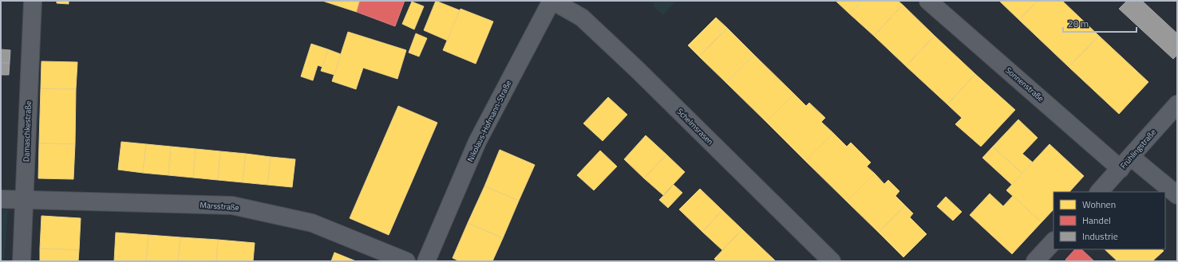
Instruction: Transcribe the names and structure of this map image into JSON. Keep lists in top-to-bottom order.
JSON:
{
  "streets": {
    "street": [
      "Sonnenstraße",
      "Nikolaus-Hofmann-Straße",
      "Schelmsrasen",
      "Damaschkestraße",
      "Frühlingstraße",
      "Marsstraße"
    ]
  },
  "crossings": [
    ["Sonnenstraße", "Frühlingstraße"],
    ["Nikolaus-Hofmann-Straße", "Schelmsrasen"],
    ["Damaschkestraße", "Marsstraße"]
  ],
  "legend": ["Wohnen", "Handel", "Industrie"],
  "scale_bar": "20 m"
}
